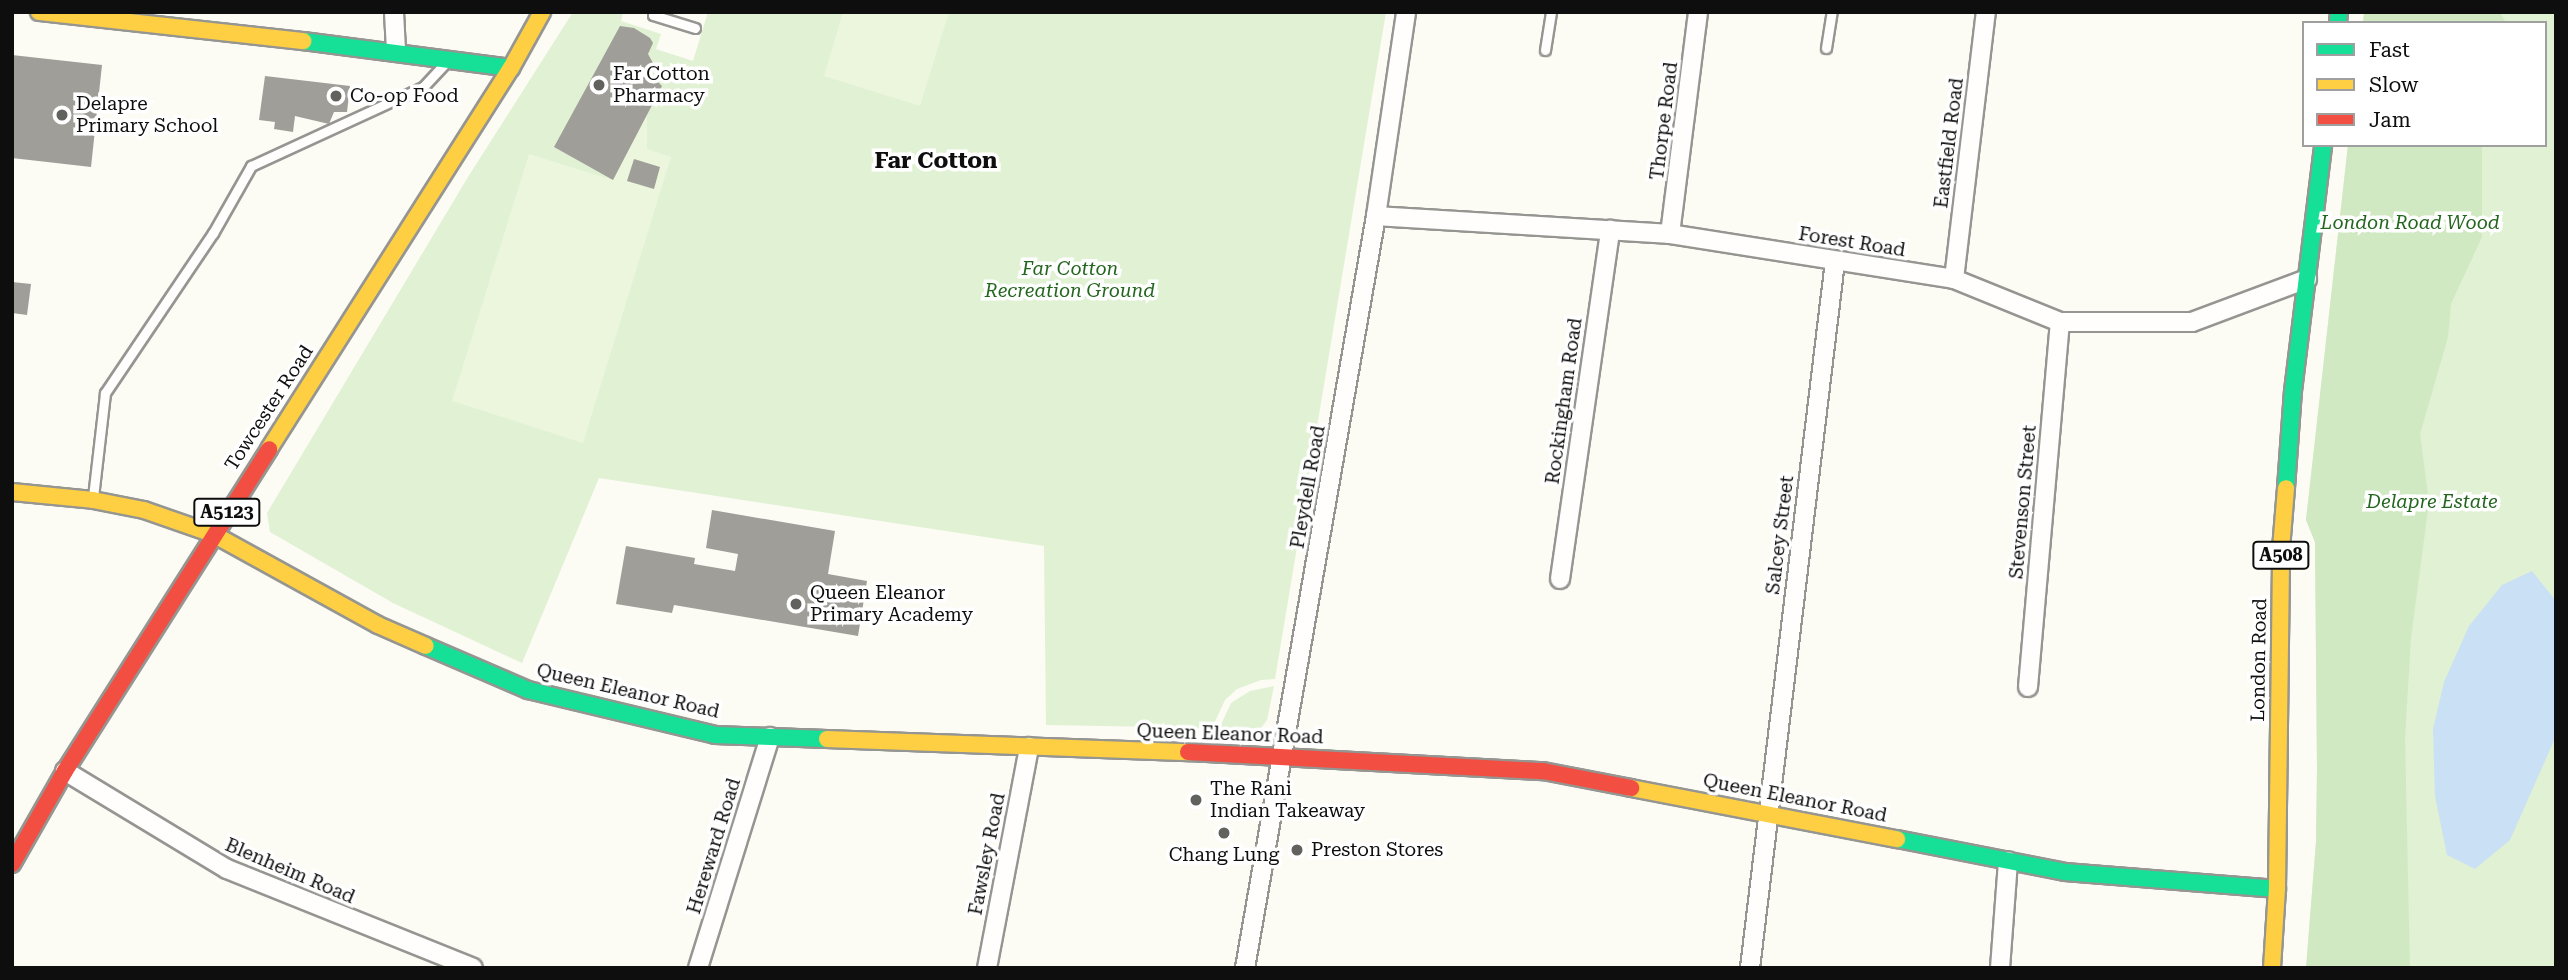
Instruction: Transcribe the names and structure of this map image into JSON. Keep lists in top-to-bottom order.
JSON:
{
  "streets": {
    "main road": [
      "Towcester Road",
      "A5123",
      "A508",
      "London Road",
      "Queen Eleanor Road"
    ],
    "street": [
      "Thorpe Road",
      "Eastfield Road",
      "Forest Road",
      "Rockingham Road",
      "Pleydell Road",
      "Stevenson Street",
      "Salcey Street",
      "Hereward Road",
      "Fawsley Road",
      "Blenheim Road"
    ]
  },
  "crossings": [
    ["Thorpe Road", "Forest Road"],
    ["Eastfield Road", "Forest Road"],
    ["Forest Road", "Rockingham Road"],
    ["Forest Road", "Pleydell Road"],
    ["Forest Road", "Stevenson Street"],
    ["Forest Road", "Salcey Street"],
    ["Forest Road", "London Road"],
    ["Towcester Road", "Queen Eleanor Road"],
    ["Towcester Road", "Blenheim Road"],
    ["Pleydell Road", "Queen Eleanor Road"],
    ["Salcey Street", "Queen Eleanor Road"],
    ["London Road", "Queen Eleanor Road"],
    ["Queen Eleanor Road", "Hereward Road"],
    ["Queen Eleanor Road", "Fawsley Road"]
  ],
  "districts": ["Far Cotton"],
  "parks": ["London Road Wood", "Far Cotton Recreation Ground", "Delapre Estate"],
  "places": [
    "Far Cotton Pharmacy",
    "Co-op Food",
    "Delapre Primary School",
    "Queen Eleanor Primary Academy",
    "The Rani Indian Takeaway",
    "Chang Lung",
    "Preston Stores"
  ],
  "legend": ["Fast", "Slow", "Jam"]
}
